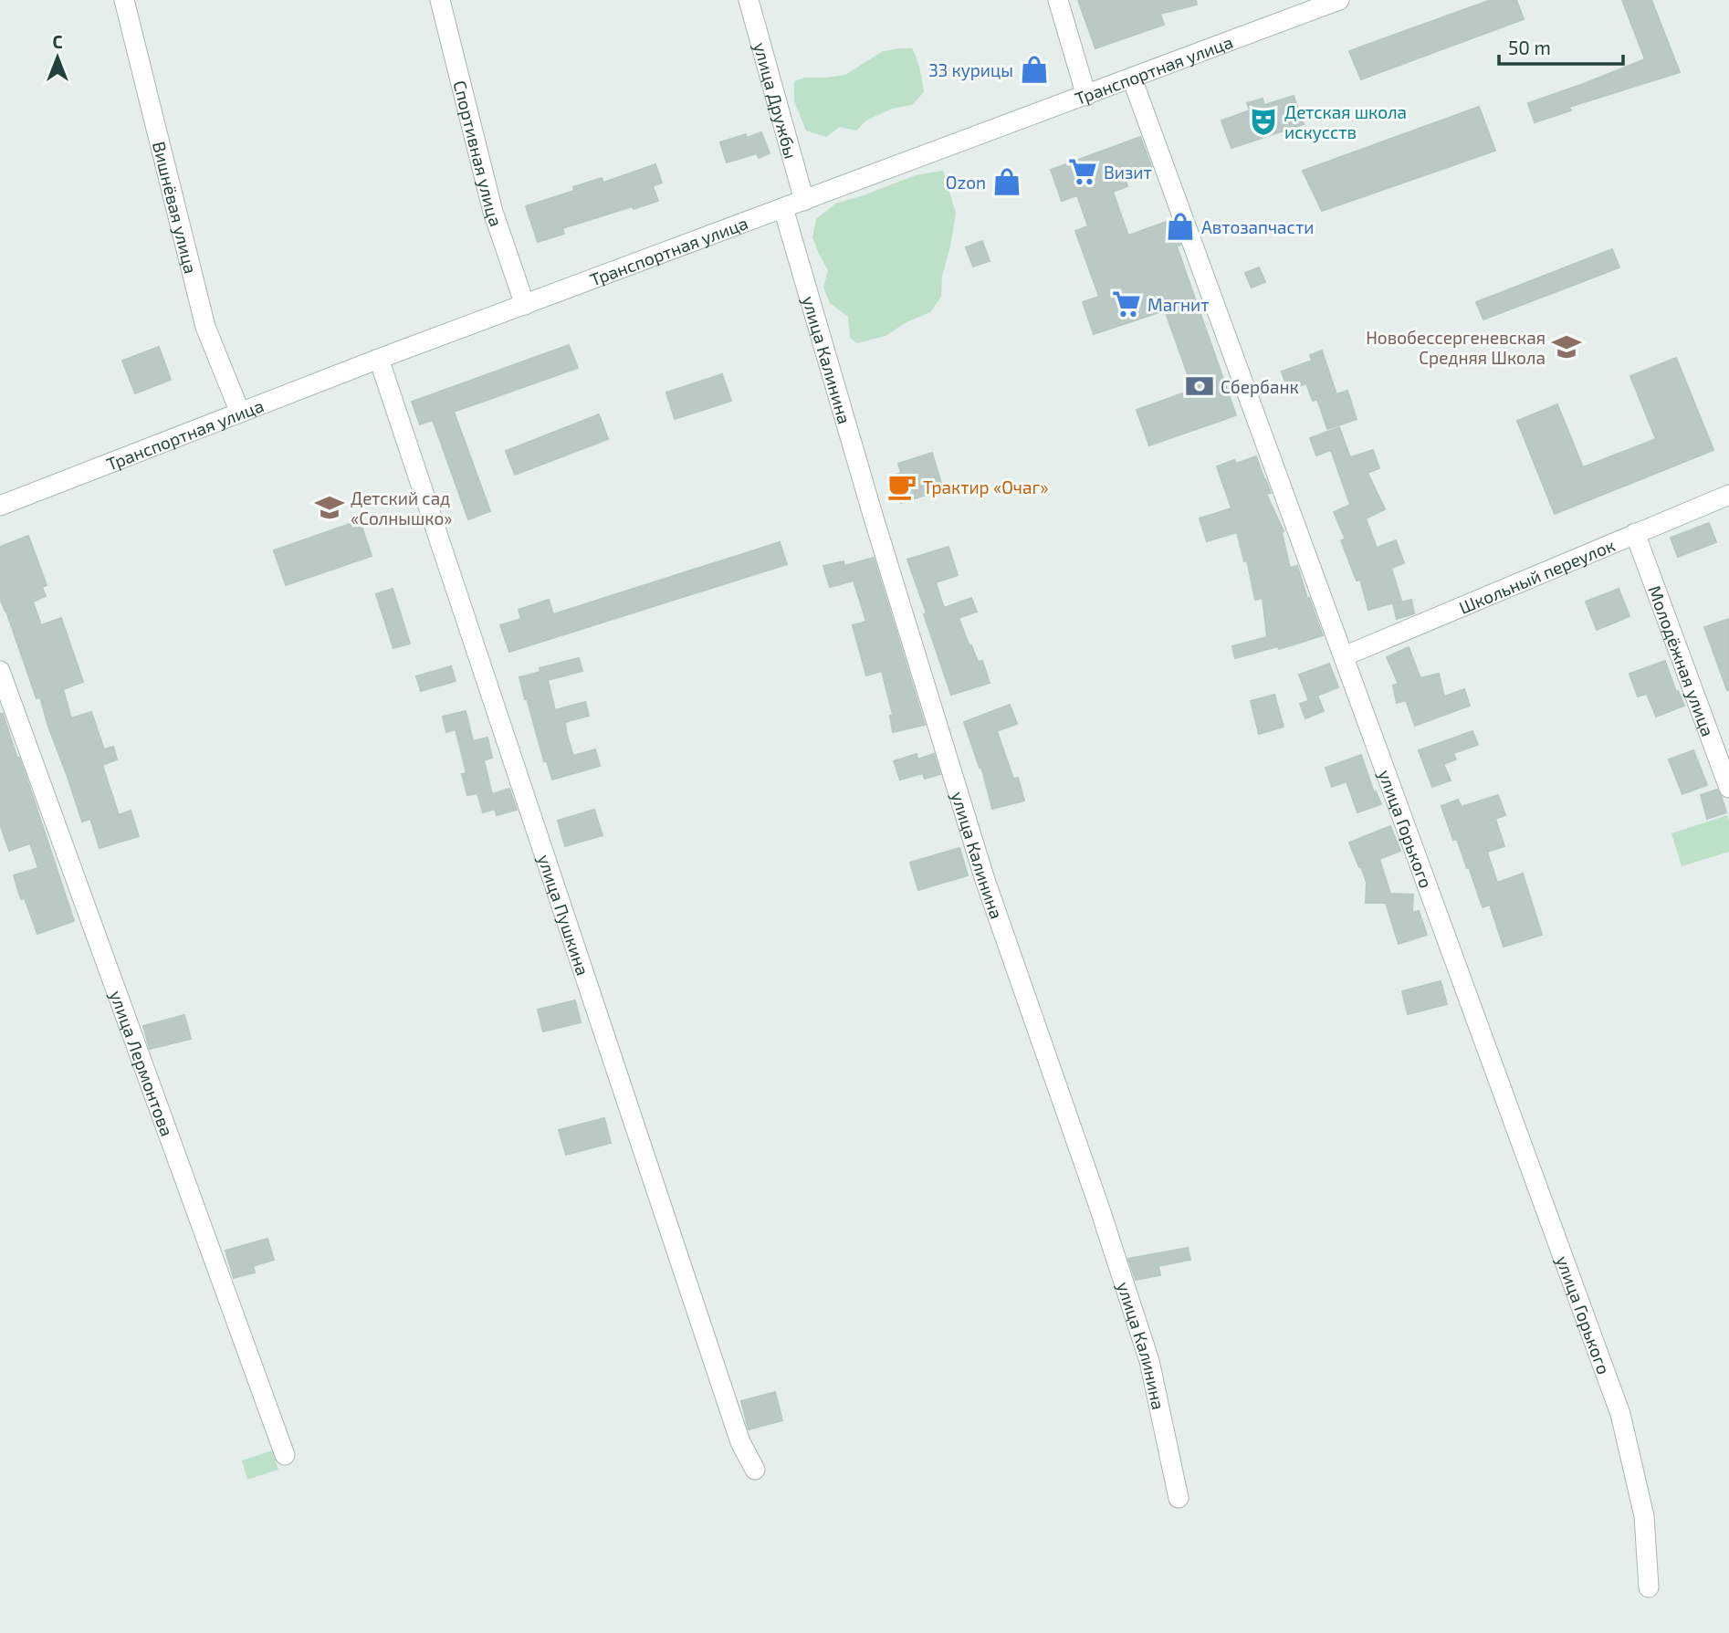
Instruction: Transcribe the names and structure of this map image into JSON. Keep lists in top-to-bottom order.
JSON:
{
  "streets": {
    "street": [
      "Транспортная улица",
      "улица Дружбы",
      "Спортивная улица",
      "Вишнёвая улица",
      "улица Калинина",
      "Школьный переулок",
      "Молодёжная улица",
      "улица Горького",
      "улица Пушкина",
      "улица Лермонтова"
    ]
  },
  "crossings": [
    ["Транспортная улица", "улица Дружбы"],
    ["Транспортная улица", "Спортивная улица"],
    ["Транспортная улица", "Вишнёвая улица"],
    ["Транспортная улица", "улица Калинина"],
    ["Транспортная улица", "улица Горького"],
    ["Транспортная улица", "улица Пушкина"],
    ["Школьный переулок", "Молодёжная улица"],
    ["Школьный переулок", "улица Горького"]
  ],
  "places": {
    "shop": ["33 курицы", "Ozon", "Автозапчасти"],
    "theatre": ["Детская школа искусств"],
    "supermarket": ["Визит", "Магнит"],
    "school or university": ["Новобессергеневская Средняя Школа", "Детский сад «Солнышко»"],
    "bank": ["Сбербанк"],
    "cafe": ["Трактир «Очаг»"]
  },
  "scale_bar": "50 m",
  "north": "top"
}
